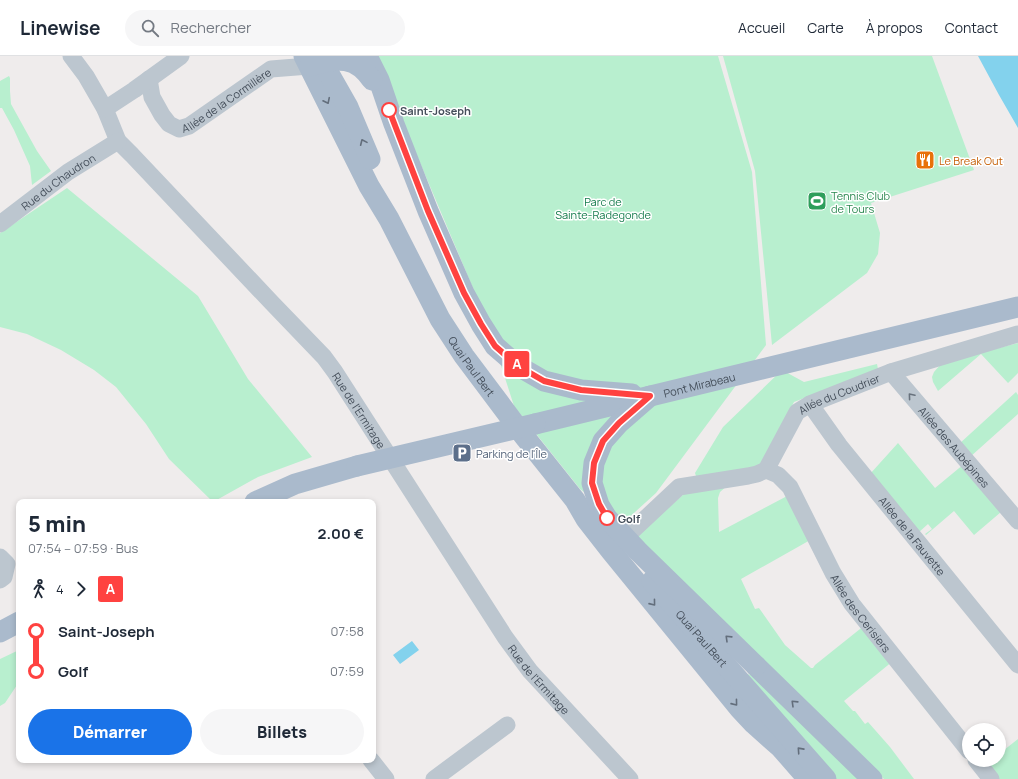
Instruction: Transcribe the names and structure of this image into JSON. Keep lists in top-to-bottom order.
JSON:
{
  "streets": {
    "main road": ["Quai Paul Bert", "Pont Mirabeau"],
    "street": [
      "Allée de la Cormillère",
      "Rue du Chaudron",
      "Allée du Coudrier",
      "Rue de l'Ermitage",
      "Allée des Aubépines",
      "Allée de la Fauvette",
      "Allée des Cerisiers"
    ]
  },
  "crossings": [
    ["Allée de la Cormillère", "Quai Paul Bert"],
    ["Rue du Chaudron", "Rue de l'Ermitage"],
    ["Allée du Coudrier", "Allée des Aubépines"],
    ["Allée du Coudrier", "Allée de la Fauvette"],
    ["Allée du Coudrier", "Allée des Cerisiers"]
  ],
  "one_way": ["Allée des Aubépines"],
  "parks": ["Parc de Sainte-Radegonde"],
  "places": {
    "other": ["Saint-Joseph", "Golf"],
    "restaurant": ["Le Break Out"],
    "sports": ["Tennis Club de Tours"],
    "parking": ["Parking de l'Île"]
  },
  "lines": ["bus line A"],
  "page": {
    "header": "Linewise",
    "search": "Rechercher",
    "nav": [
      "Accueil",
      "Carte",
      "À propos",
      "Contact"
    ],
    "on_map": "A",
    "heading": ["5 min", "07:54 – 07:59 · Bus", "2.00 €"],
    "legs": ["4", "A"],
    "list": [
      {
        "name": "Saint-Joseph",
        "value": "07:58"
      },
      {
        "name": "Golf",
        "value": "07:59"
      }
    ],
    "buttons": ["Démarrer", "Billets"]
  }
}
